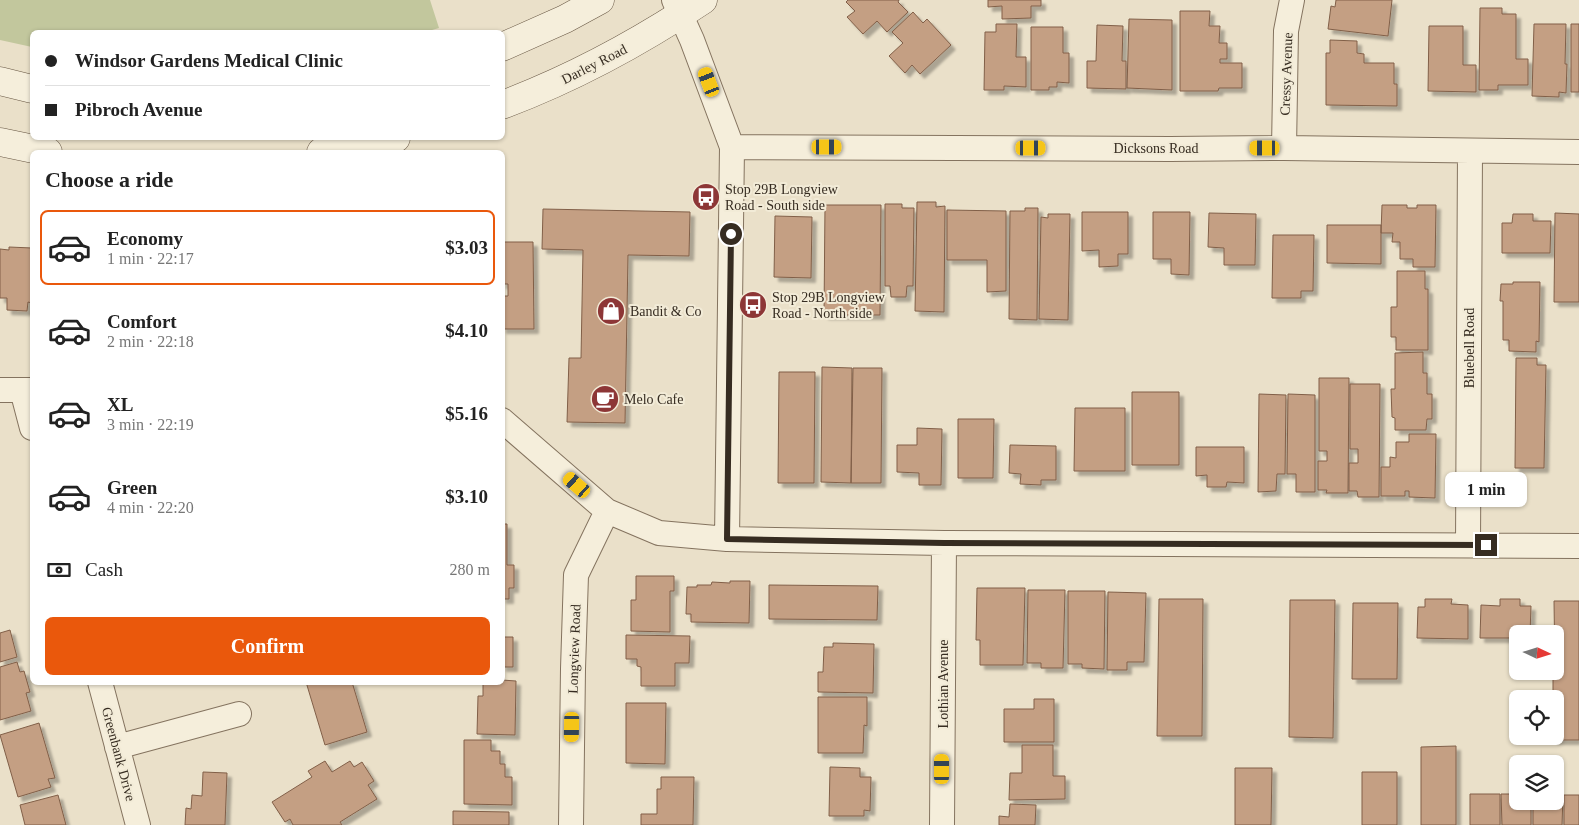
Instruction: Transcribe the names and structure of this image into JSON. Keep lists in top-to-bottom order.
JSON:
{
  "streets": {
    "main road": ["Darley Road"],
    "street": [
      "Cressy Avenue",
      "Dicksons Road",
      "Bluebell Road",
      "Longview Road",
      "Lothian Avenue",
      "Greenbank Drive"
    ]
  },
  "crossings": [
    ["Cressy Avenue", "Dicksons Road"],
    ["Dicksons Road", "Bluebell Road"]
  ],
  "places": {
    "bus stop": ["Stop 29B Longview Road - South side", "Stop 29B Longview Road - North side"],
    "shop": ["Bandit & Co"],
    "cafe": ["Melo Cafe"]
  },
  "north": "right",
  "page": {
    "banner": ["Windsor Gardens Medical Clinic", "Pibroch Avenue"],
    "heading": "Choose a ride",
    "list": [
      {
        "name": "Economy",
        "note": "1 min · 22:17",
        "value": "$3.03"
      },
      {
        "name": "Comfort",
        "note": "2 min · 22:18",
        "value": "$4.10"
      },
      {
        "name": "XL",
        "note": "3 min · 22:19",
        "value": "$5.16"
      },
      {
        "name": "Green",
        "note": "4 min · 22:20",
        "value": "$3.10"
      }
    ],
    "bubble": "1 min",
    "pay": ["Cash", "280 m"],
    "buttons": "Confirm"
  }
}
